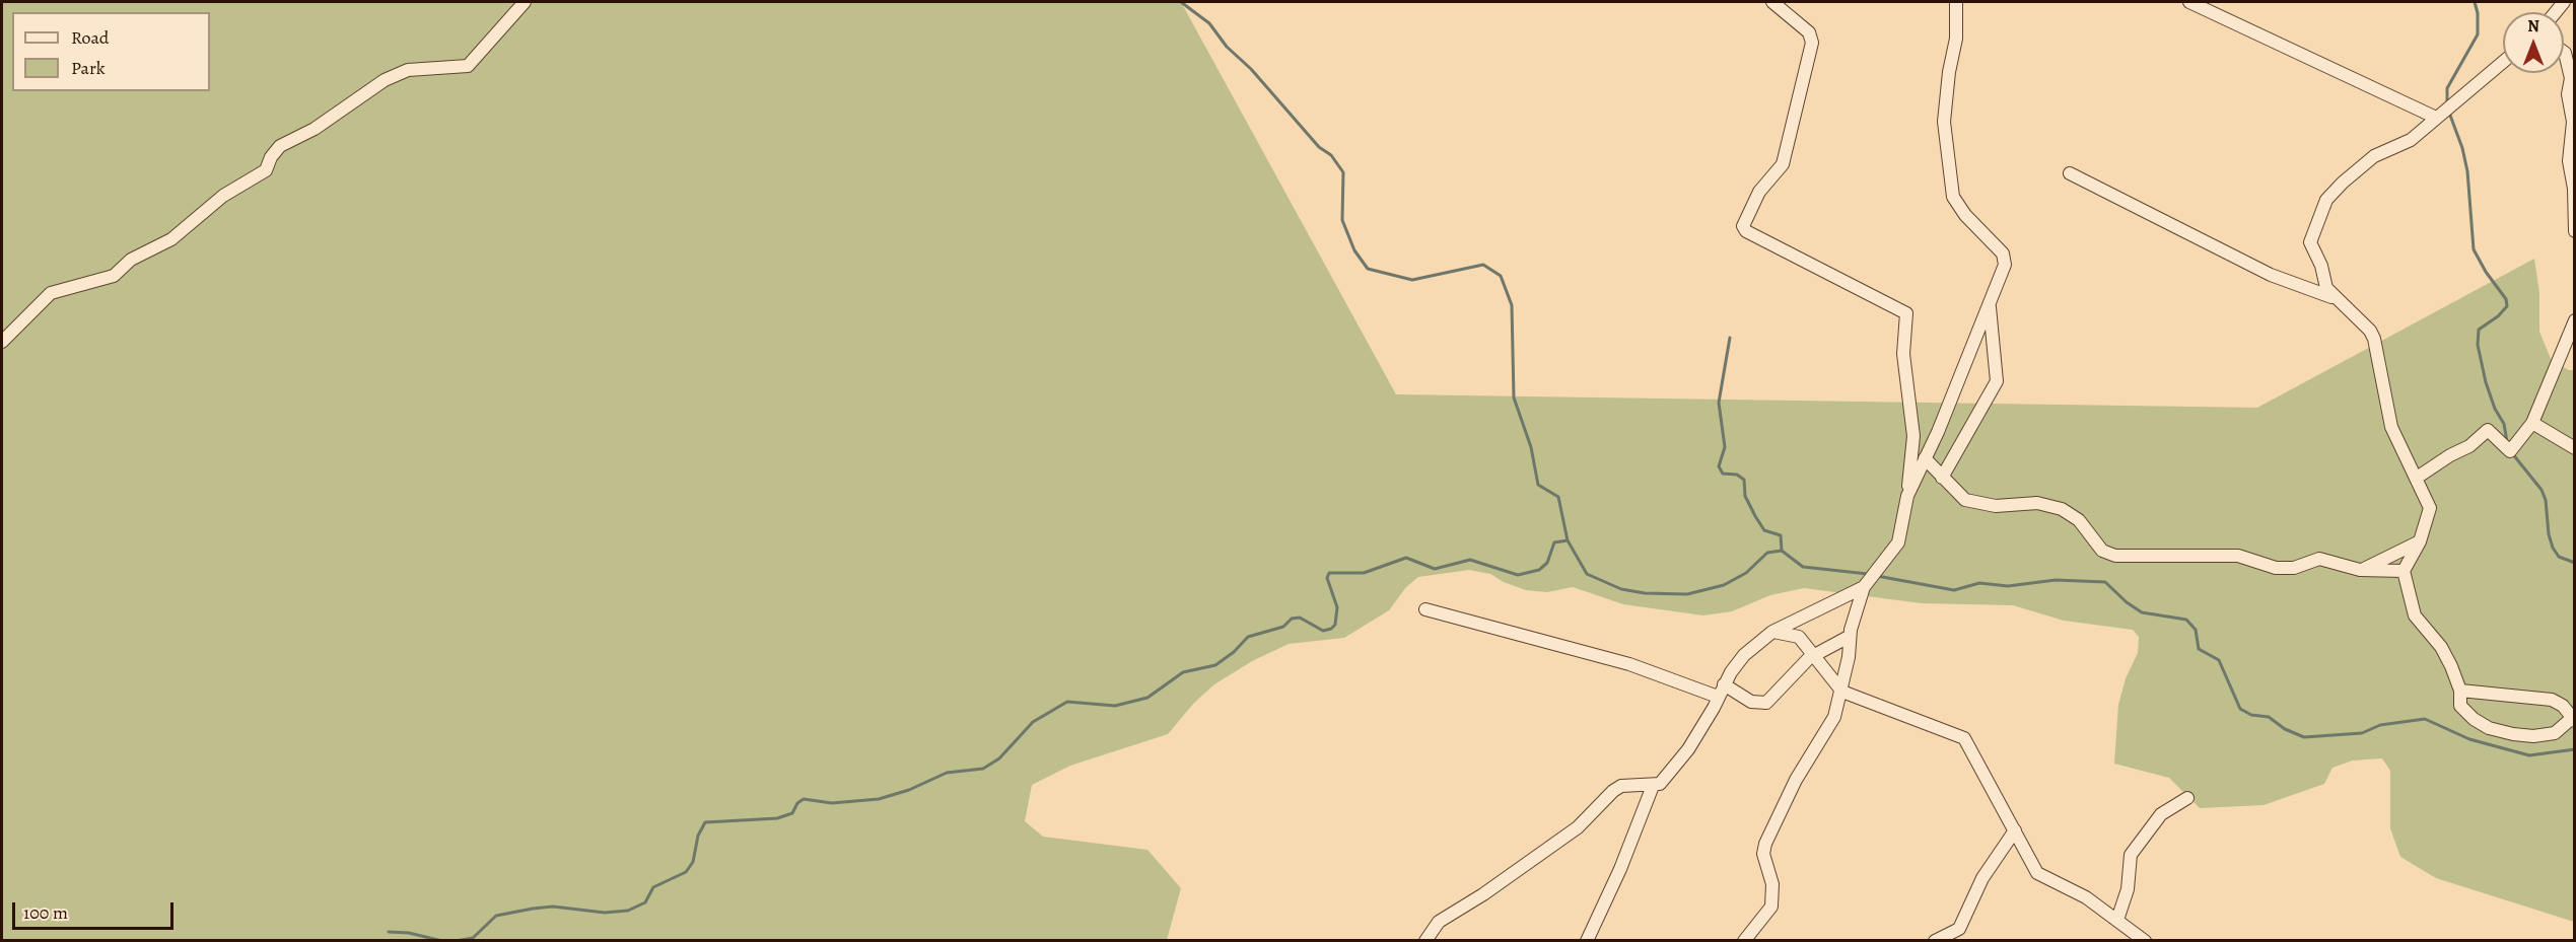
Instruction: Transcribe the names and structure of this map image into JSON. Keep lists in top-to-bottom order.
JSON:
{
  "legend": ["Road", "Park"],
  "scale_bar": "100 m",
  "north": "top"
}
